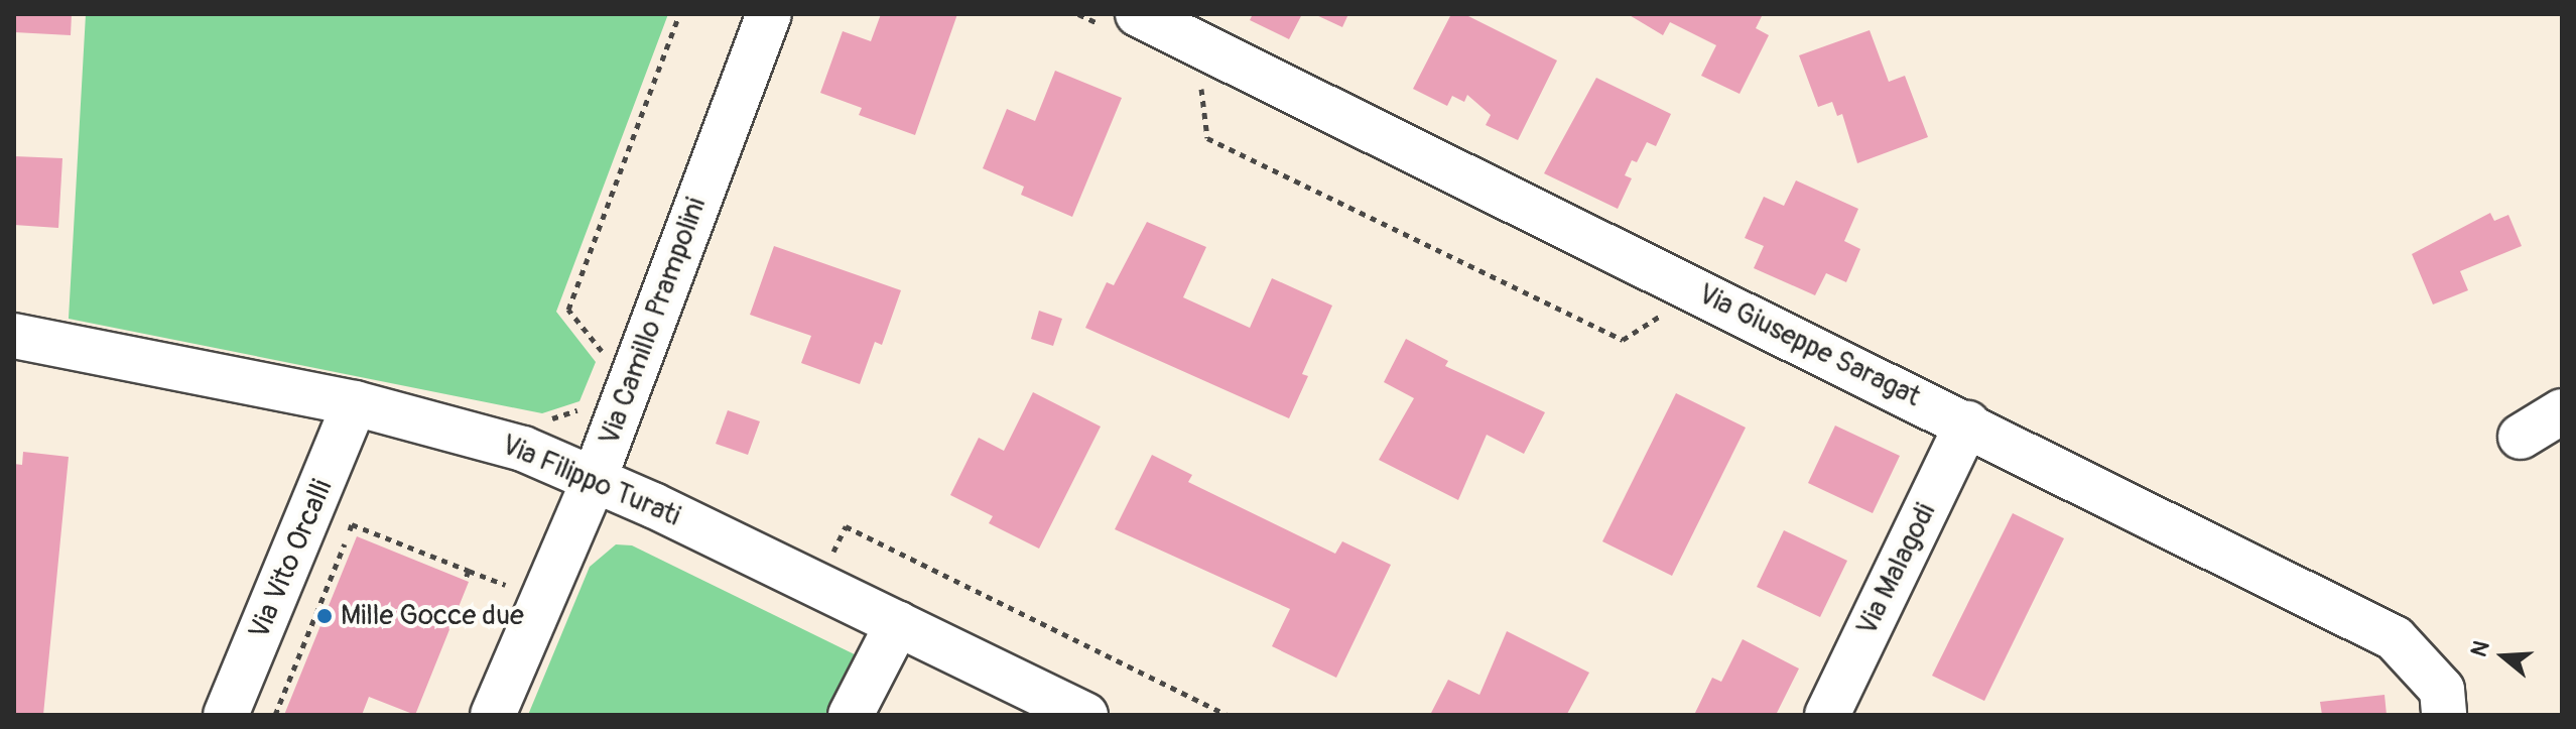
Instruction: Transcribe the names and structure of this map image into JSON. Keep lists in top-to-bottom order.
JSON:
{
  "streets": {
    "street": [
      "Via Camillo Prampolini",
      "Via Giuseppe Saragat",
      "Via Filippo Turati",
      "Via Vito Orcalli",
      "Via Malagodi"
    ]
  },
  "crossings": [
    ["Via Camillo Prampolini", "Via Filippo Turati"],
    ["Via Giuseppe Saragat", "Via Malagodi"],
    ["Via Filippo Turati", "Via Vito Orcalli"]
  ],
  "places": ["Mille Gocce due"],
  "north": "left"
}
